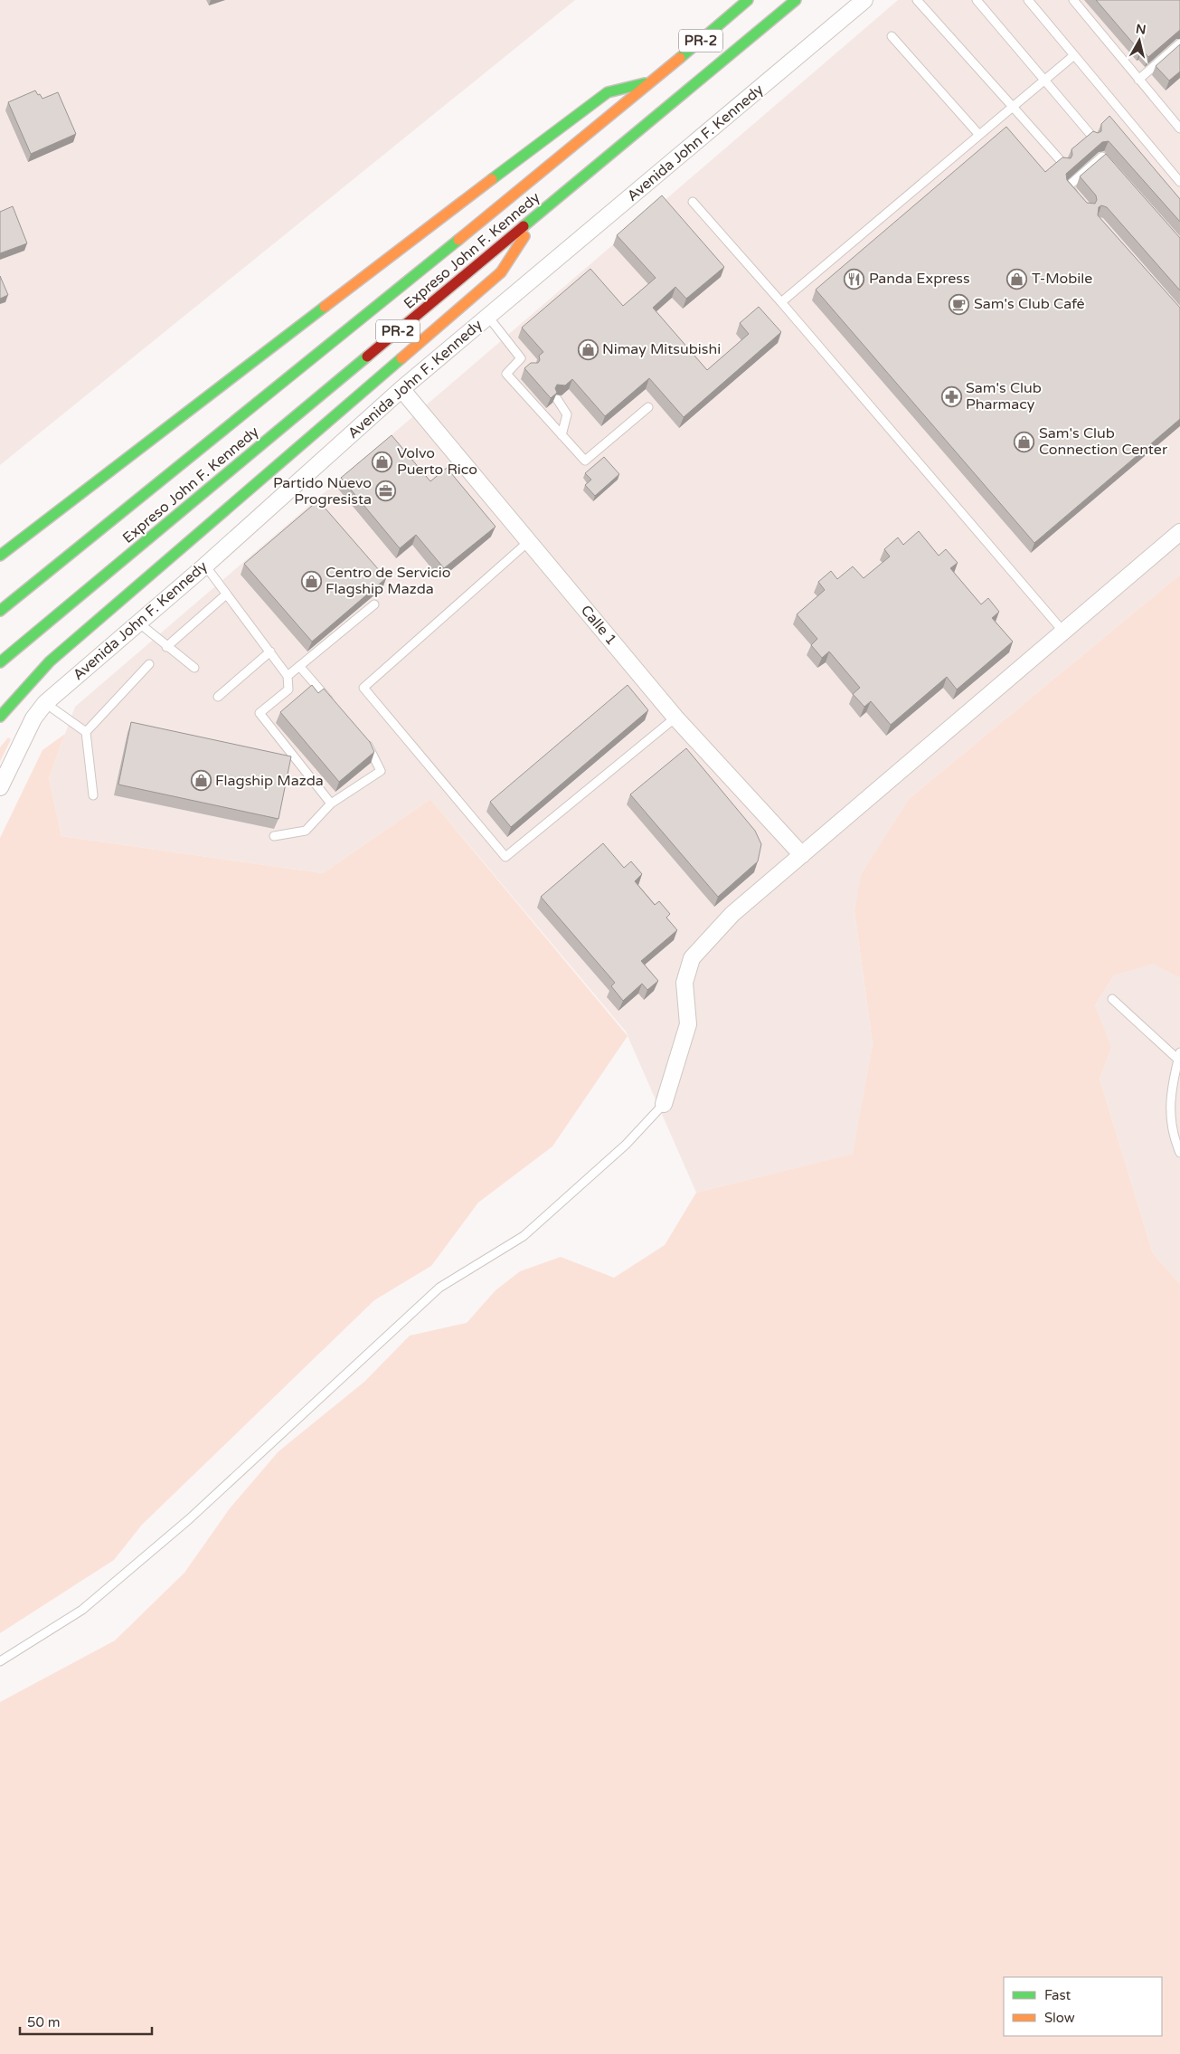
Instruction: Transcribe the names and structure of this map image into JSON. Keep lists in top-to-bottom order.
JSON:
{
  "streets": {
    "highway": ["PR-2", "Expreso John F. Kennedy"],
    "street": ["Avenida John F. Kennedy", "Calle 1"]
  },
  "crossings": [
    ["Avenida John F. Kennedy", "Calle 1"]
  ],
  "places": {
    "restaurant": ["Panda Express"],
    "shop": [
      "T-Mobile",
      "Nimay Mitsubishi",
      "Sam's Club Connection Center",
      "Volvo Puerto Rico",
      "Centro de Servicio Flagship Mazda",
      "Flagship Mazda"
    ],
    "cafe": ["Sam's Club Café"],
    "pharmacy": ["Sam's Club Pharmacy"],
    "office": ["Partido Nuevo Progresista"]
  },
  "legend": ["Fast", "Slow"],
  "scale_bar": "50 m",
  "north": "top"
}
